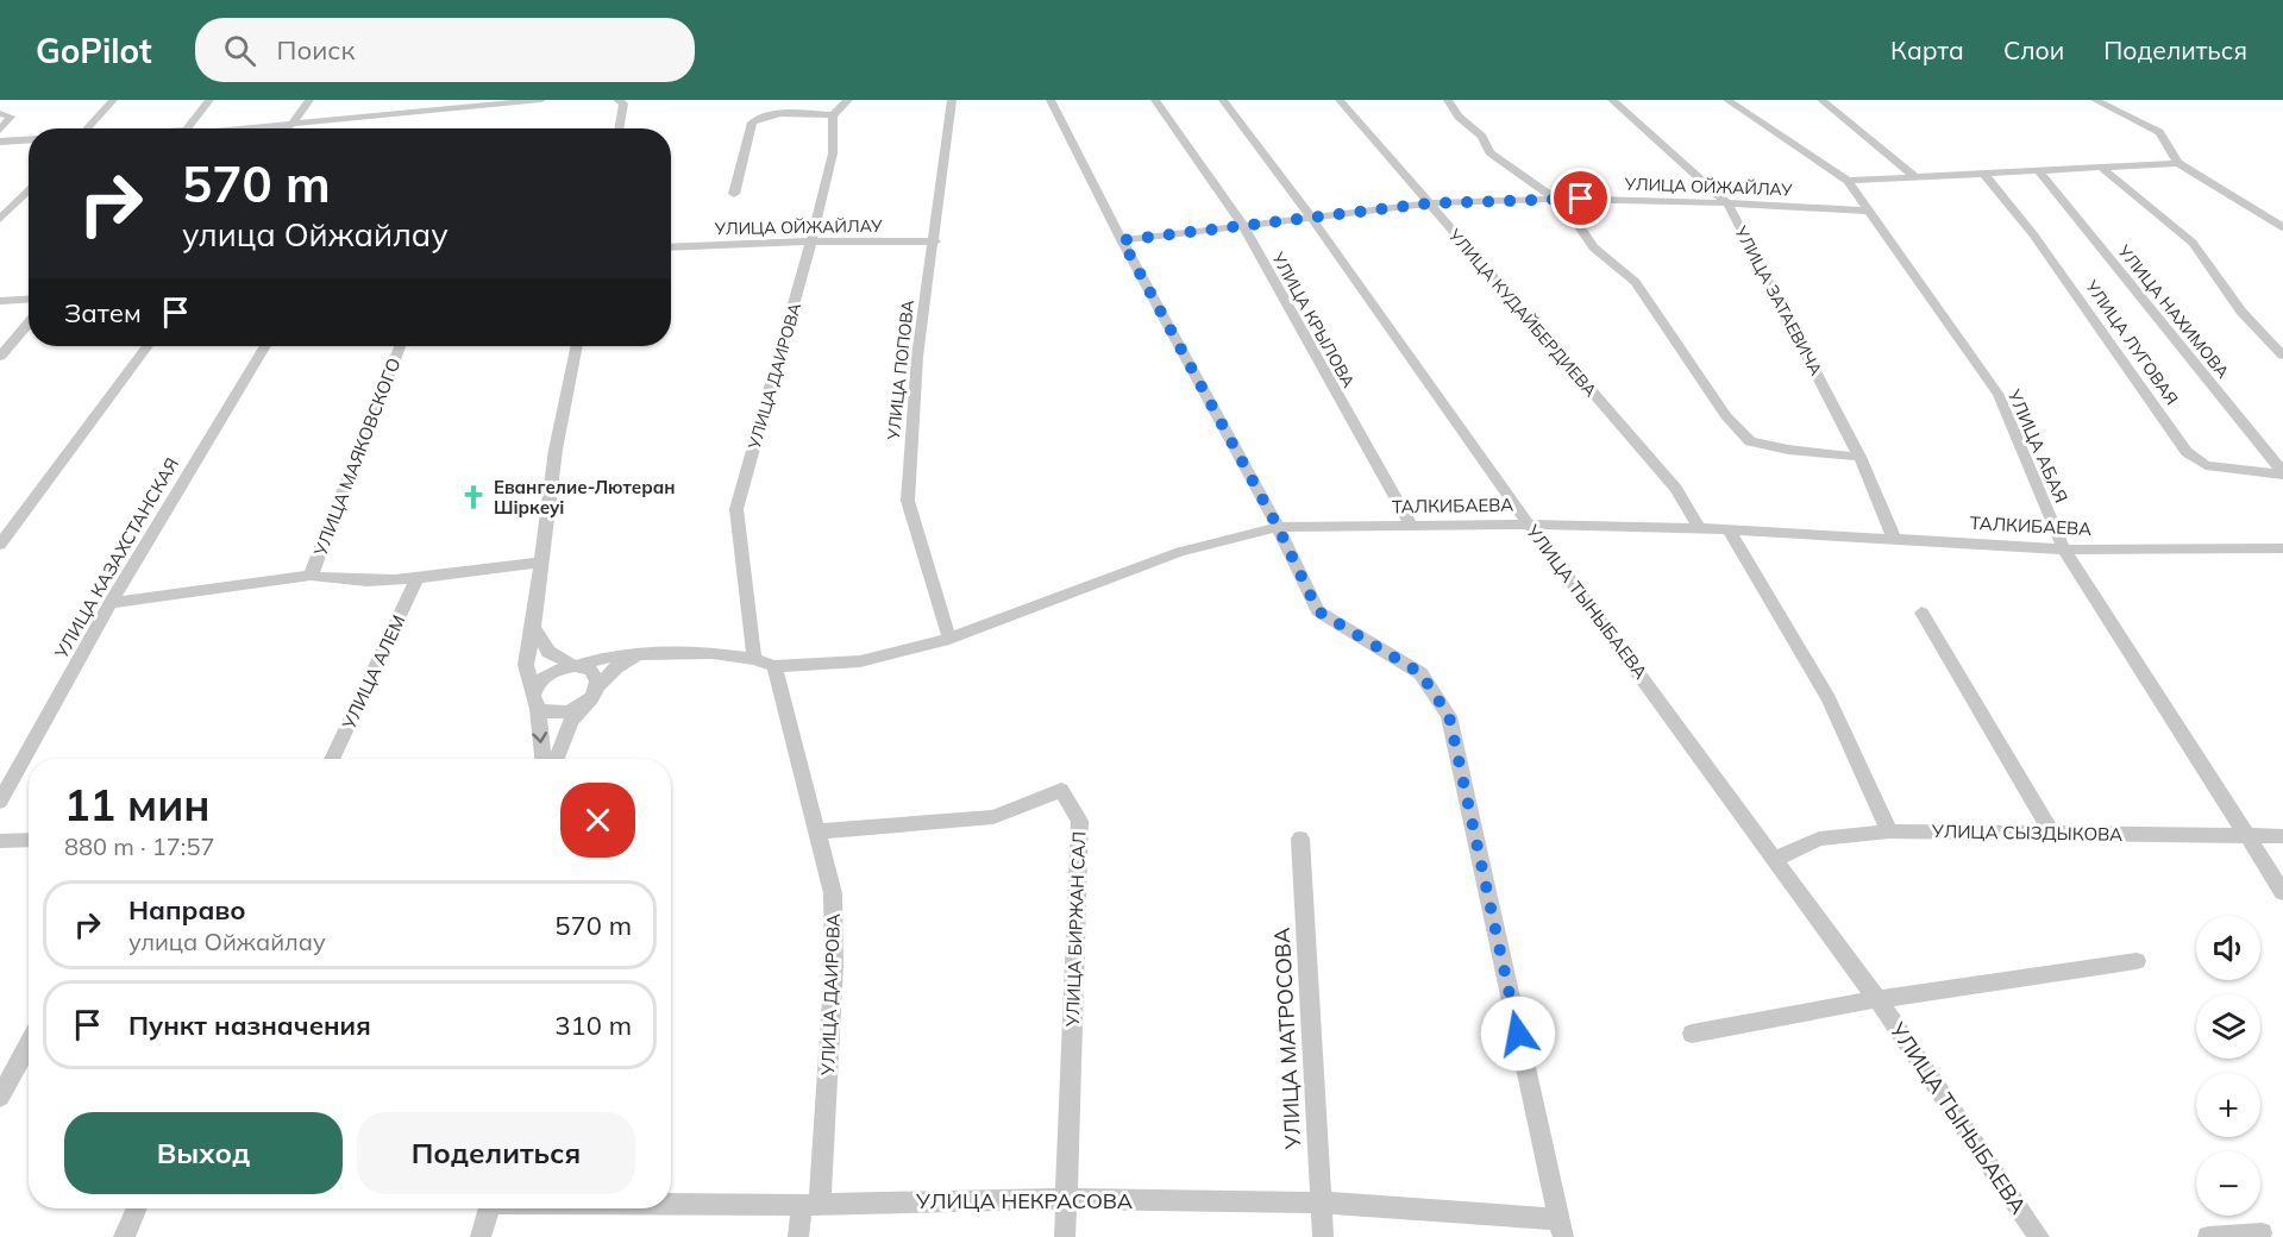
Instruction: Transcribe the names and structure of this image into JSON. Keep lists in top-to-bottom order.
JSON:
{
  "streets": {
    "street": [
      "УЛИЦА ОЙЖАЙЛАУ",
      "УЛИЦА ЗАТАЕВИЧА",
      "УЛИЦА НАХИМОВА",
      "УЛИЦА КУДАЙБЕРДИЕВА",
      "УЛИЦА КРЫЛОВА",
      "УЛИЦА ЛУГОВАЯ",
      "УЛИЦА ПОПОВА",
      "УЛИЦА ДАИРОВА",
      "УЛИЦА АБАЯ",
      "УЛИЦА МАЯКОВСКОГО",
      "ТАЛКИБАЕВА",
      "УЛИЦА КАЗАХСТАНСКАЯ",
      "УЛИЦА ТЫНЫБАЕВА",
      "УЛИЦА АЛЕМ",
      "УЛИЦА СЫЗДЫКОВА",
      "УЛИЦА БИРЖАН САЛ",
      "УЛИЦА МАТРОСОВА",
      "УЛИЦА НЕКРАСОВА"
    ]
  },
  "crossings": [
    ["УЛИЦА ОЙЖАЙЛАУ", "УЛИЦА ЗАТАЕВИЧА"],
    ["УЛИЦА ОЙЖАЙЛАУ", "УЛИЦА КУДАЙБЕРДИЕВА"],
    ["УЛИЦА ОЙЖАЙЛАУ", "УЛИЦА КРЫЛОВА"],
    ["УЛИЦА ОЙЖАЙЛАУ", "УЛИЦА ПОПОВА"],
    ["УЛИЦА ОЙЖАЙЛАУ", "УЛИЦА ДАИРОВА"],
    ["УЛИЦА ОЙЖАЙЛАУ", "УЛИЦА АБАЯ"],
    ["УЛИЦА ОЙЖАЙЛАУ", "УЛИЦА ТЫНЫБАЕВА"],
    ["УЛИЦА ЗАТАЕВИЧА", "ТАЛКИБАЕВА"],
    ["УЛИЦА НАХИМОВА", "УЛИЦА ЛУГОВАЯ"],
    ["УЛИЦА КУДАЙБЕРДИЕВА", "ТАЛКИБАЕВА"],
    ["УЛИЦА КРЫЛОВА", "ТАЛКИБАЕВА"],
    ["УЛИЦА ПОПОВА", "ТАЛКИБАЕВА"],
    ["УЛИЦА ДАИРОВА", "ТАЛКИБАЕВА"],
    ["УЛИЦА ДАИРОВА", "УЛИЦА БИРЖАН САЛ"],
    ["УЛИЦА ДАИРОВА", "УЛИЦА НЕКРАСОВА"],
    ["УЛИЦА АБАЯ", "ТАЛКИБАЕВА"],
    ["УЛИЦА АБАЯ", "УЛИЦА СЫЗДЫКОВА"],
    ["ТАЛКИБАЕВА", "УЛИЦА ТЫНЫБАЕВА"],
    ["УЛИЦА ТЫНЫБАЕВА", "УЛИЦА СЫЗДЫКОВА"],
    ["УЛИЦА БИРЖАН САЛ", "УЛИЦА НЕКРАСОВА"],
    ["УЛИЦА МАТРОСОВА", "УЛИЦА НЕКРАСОВА"]
  ],
  "places": {
    "church": ["Евангелие-Лютеран Шіркеуі"]
  },
  "page": {
    "header": "GoPilot",
    "search": "Поиск",
    "nav": ["Карта", "Слои", "Поделиться"],
    "turn": ["570 m", "улица Ойжайлау"],
    "then": "Затем",
    "heading": ["11 мин", "880 m · 17:57"],
    "list": [
      {
        "name": "Направо",
        "note": "улица Ойжайлау",
        "value": "570 m"
      },
      {
        "name": "Пункт назначения",
        "value": "310 m"
      }
    ],
    "map_buttons": ["+", "−"],
    "buttons": ["Выход", "Поделиться"]
  }
}
